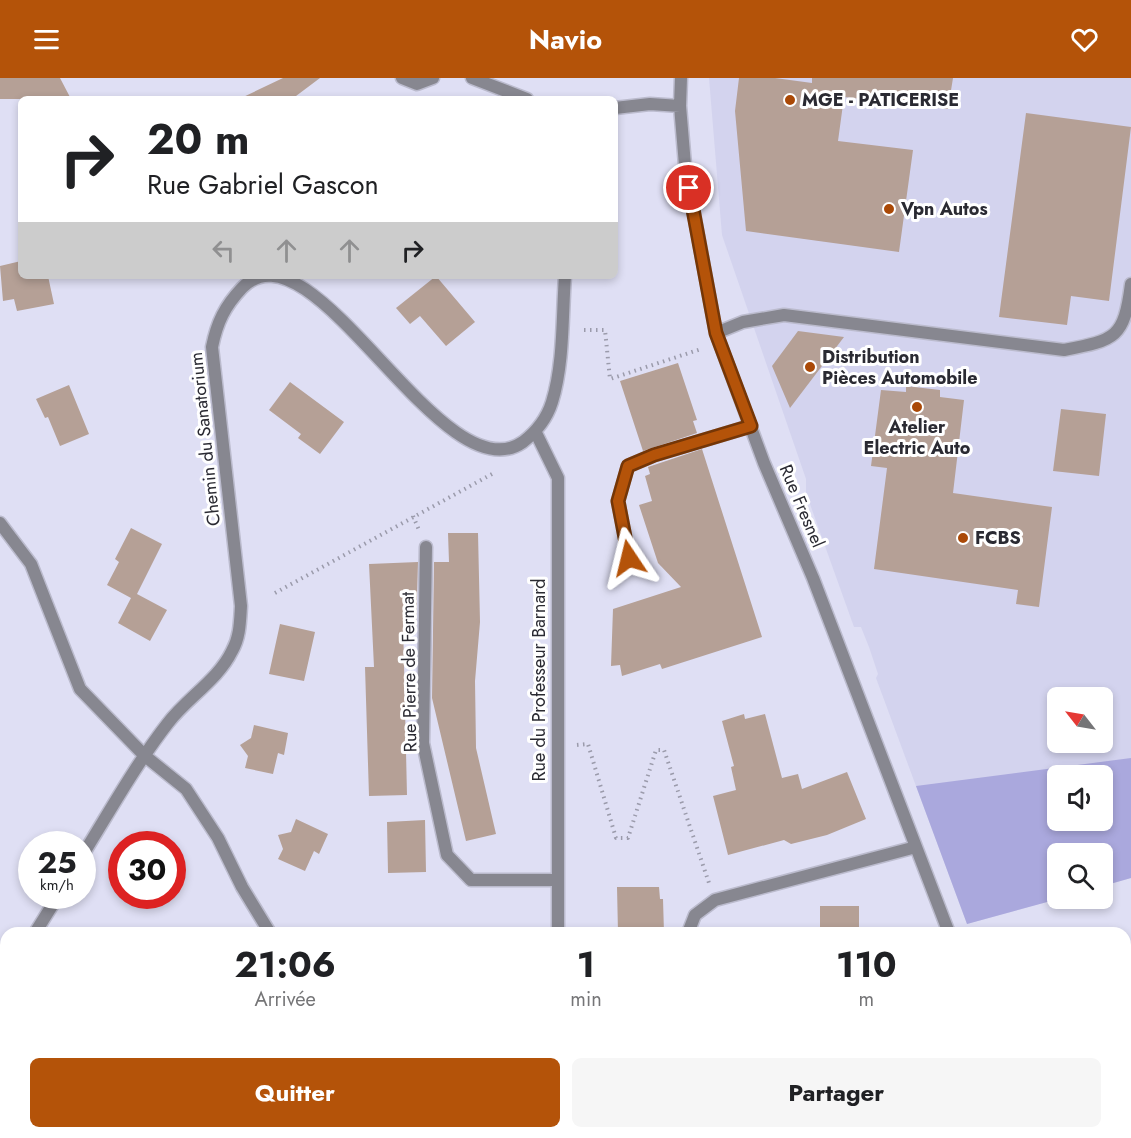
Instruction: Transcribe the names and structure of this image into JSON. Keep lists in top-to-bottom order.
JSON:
{
  "streets": {
    "street": [
      "Chemin du Sanatorium",
      "Rue Fresnel",
      "Rue Pierre de Fermat",
      "Rue du Professeur Barnard"
    ]
  },
  "crossings": [
    ["Chemin du Sanatorium", "Rue du Professeur Barnard"],
    ["Rue Pierre de Fermat", "Rue du Professeur Barnard"]
  ],
  "places": [
    "MGE - PATICERISE",
    "Vpn Autos",
    "Distribution Pièces Automobile",
    "Atelier Electric Auto",
    "FCBS"
  ],
  "north": "top left",
  "page": {
    "header": "Navio",
    "turn": ["20 m", "Rue Gabriel Gascon"],
    "speed": "25 km/h",
    "limit": "30",
    "eta": [
      "21:06",
      "Arrivée",
      "1",
      "min",
      "110",
      "m"
    ],
    "buttons": ["Quitter", "Partager"]
  }
}
